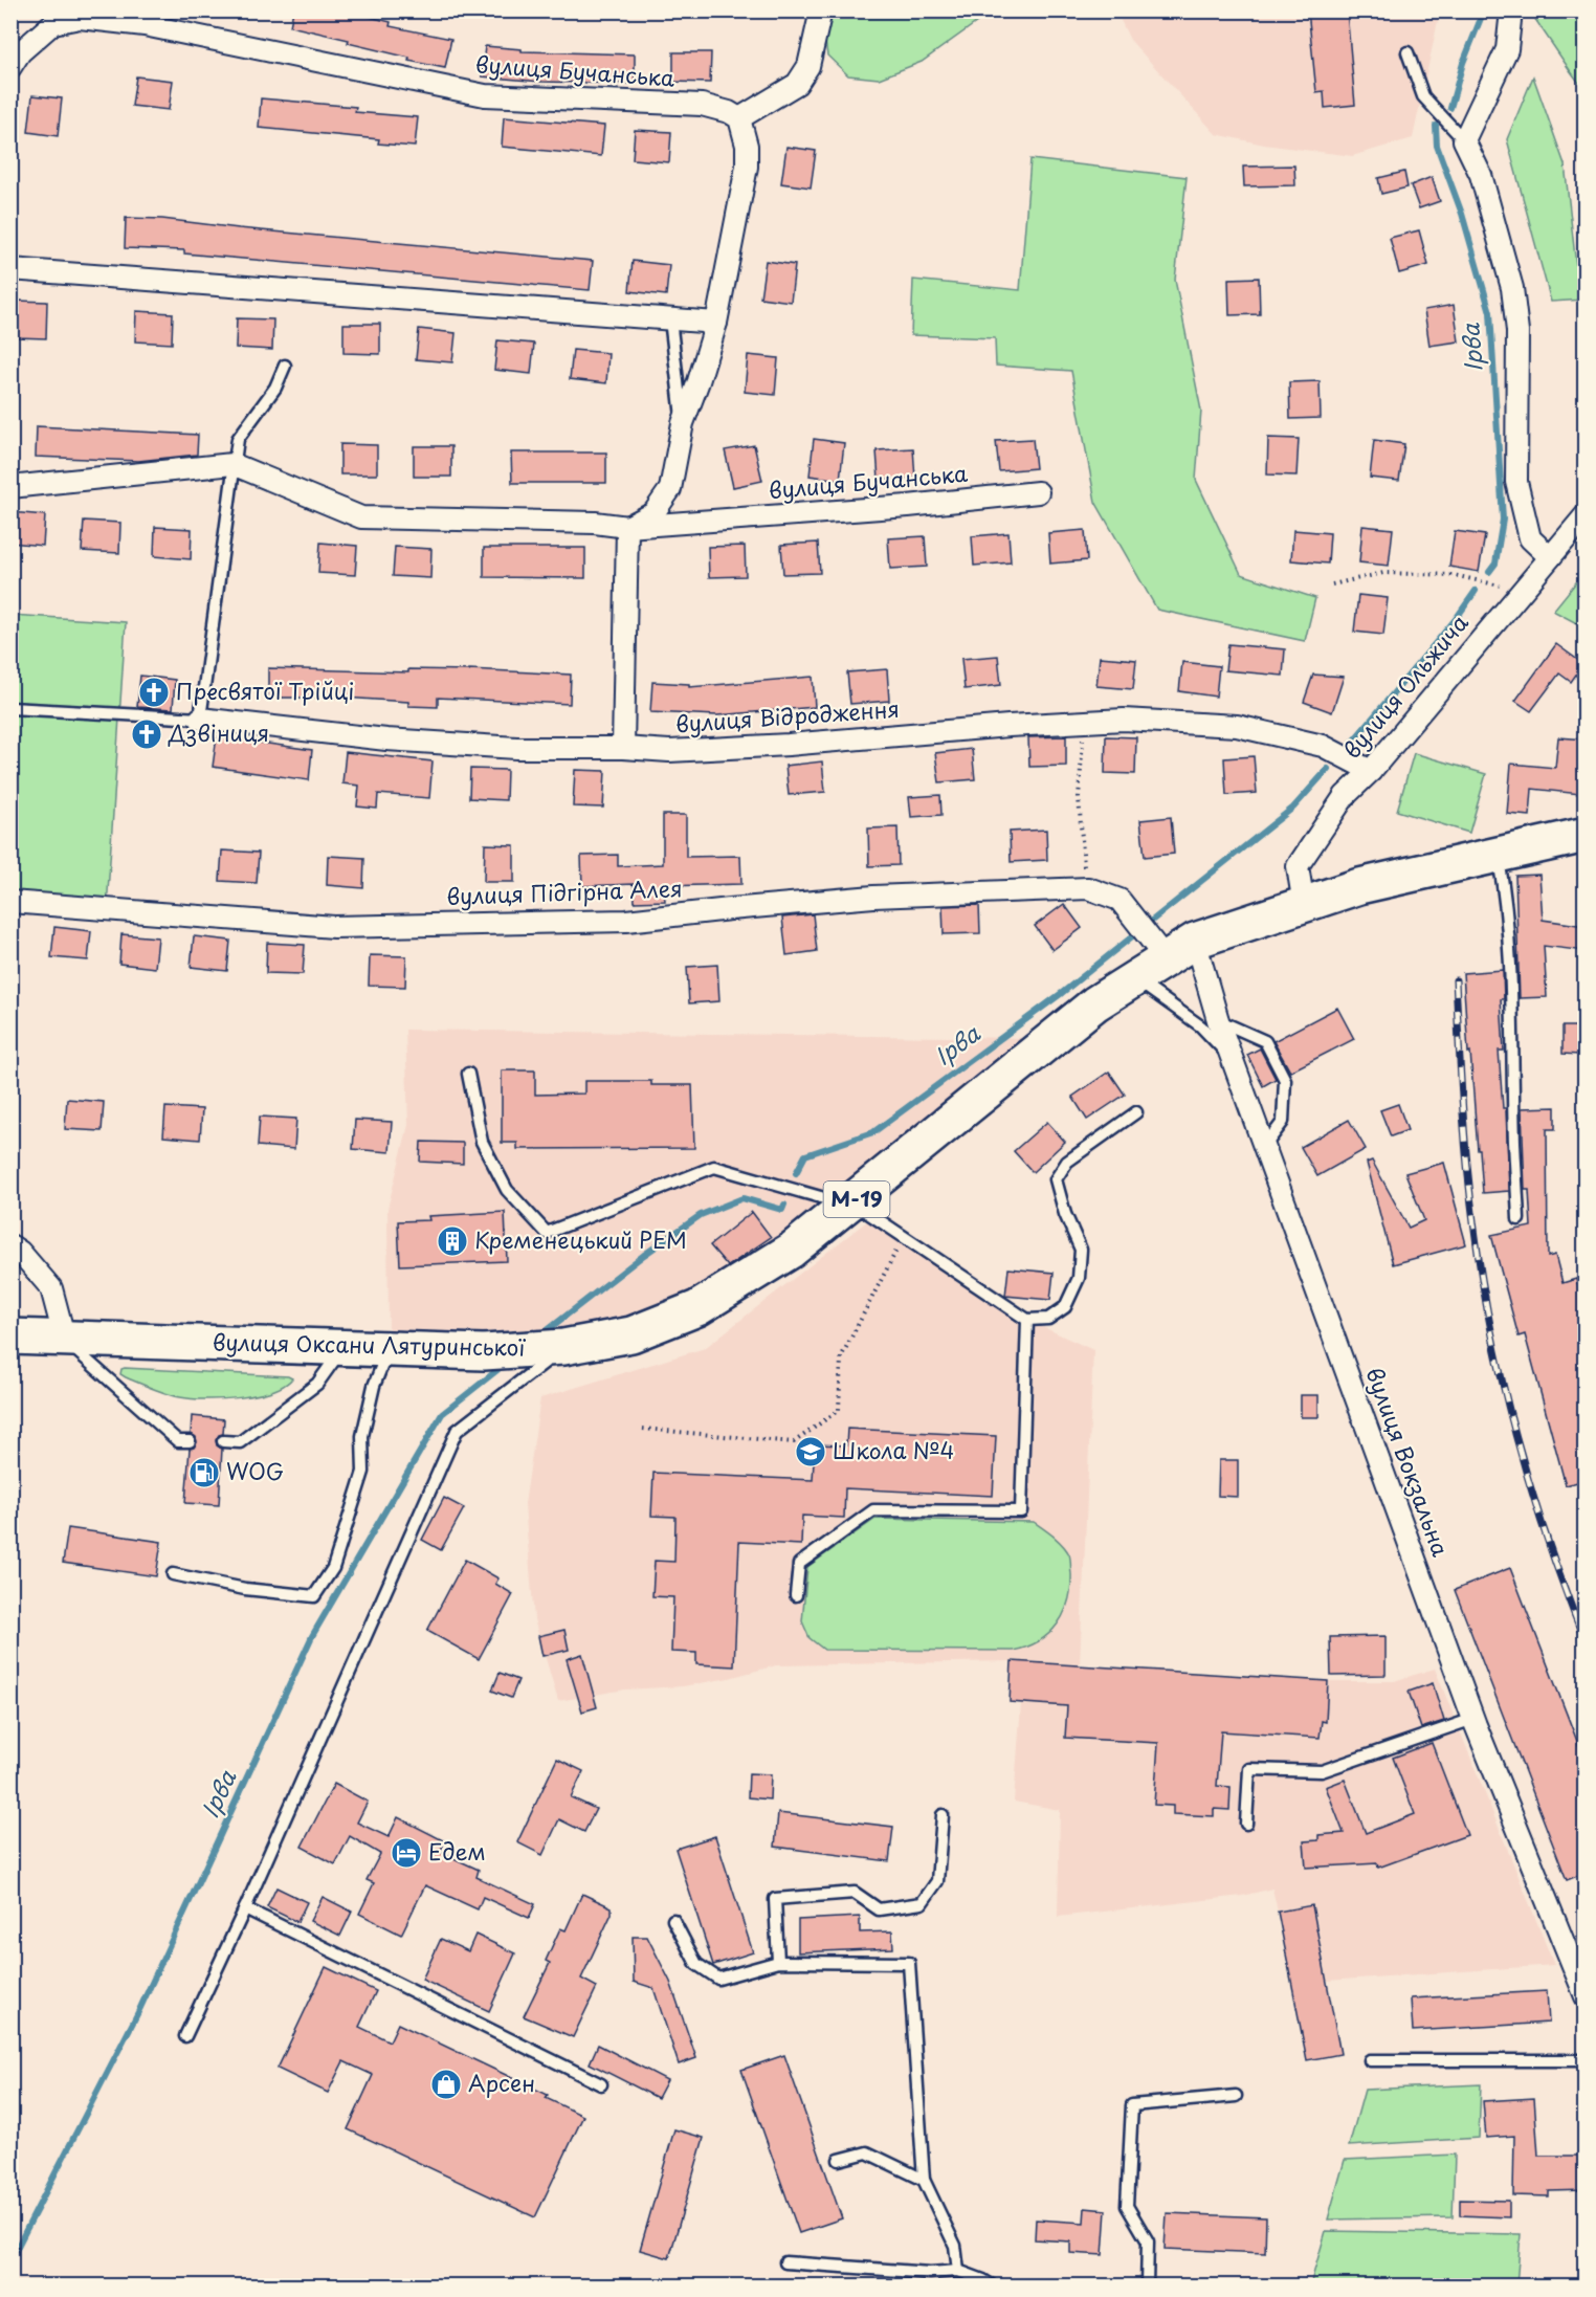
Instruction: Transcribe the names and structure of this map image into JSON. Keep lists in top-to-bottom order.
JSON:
{
  "streets": {
    "highway": ["М-19", "вулиця Оксани Лятуринської"],
    "street": [
      "вулиця Бучанська",
      "вулиця Ольжича",
      "вулиця Відродження",
      "вулиця Підгірна Алея",
      "вулиця Вокзальна"
    ]
  },
  "crossings": [
    ["вулиця Ольжича", "вулиця Відродження"],
    ["вулиця Ольжича", "вулиця Оксани Лятуринської"],
    ["вулиця Підгірна Алея", "вулиця Оксани Лятуринської"],
    ["М-19", "вулиця Оксани Лятуринської"],
    ["вулиця Оксани Лятуринської", "вулиця Вокзальна"]
  ],
  "water": ["Ірва"],
  "places": {
    "church": ["Пресвятої Трійці", "Дзвіниця"],
    "building": ["Кременецький РЕМ"],
    "school or university": ["Школа №4"],
    "fuel station": ["WOG"],
    "hotel": ["Едем"],
    "shop": ["Арсен"]
  }
}
